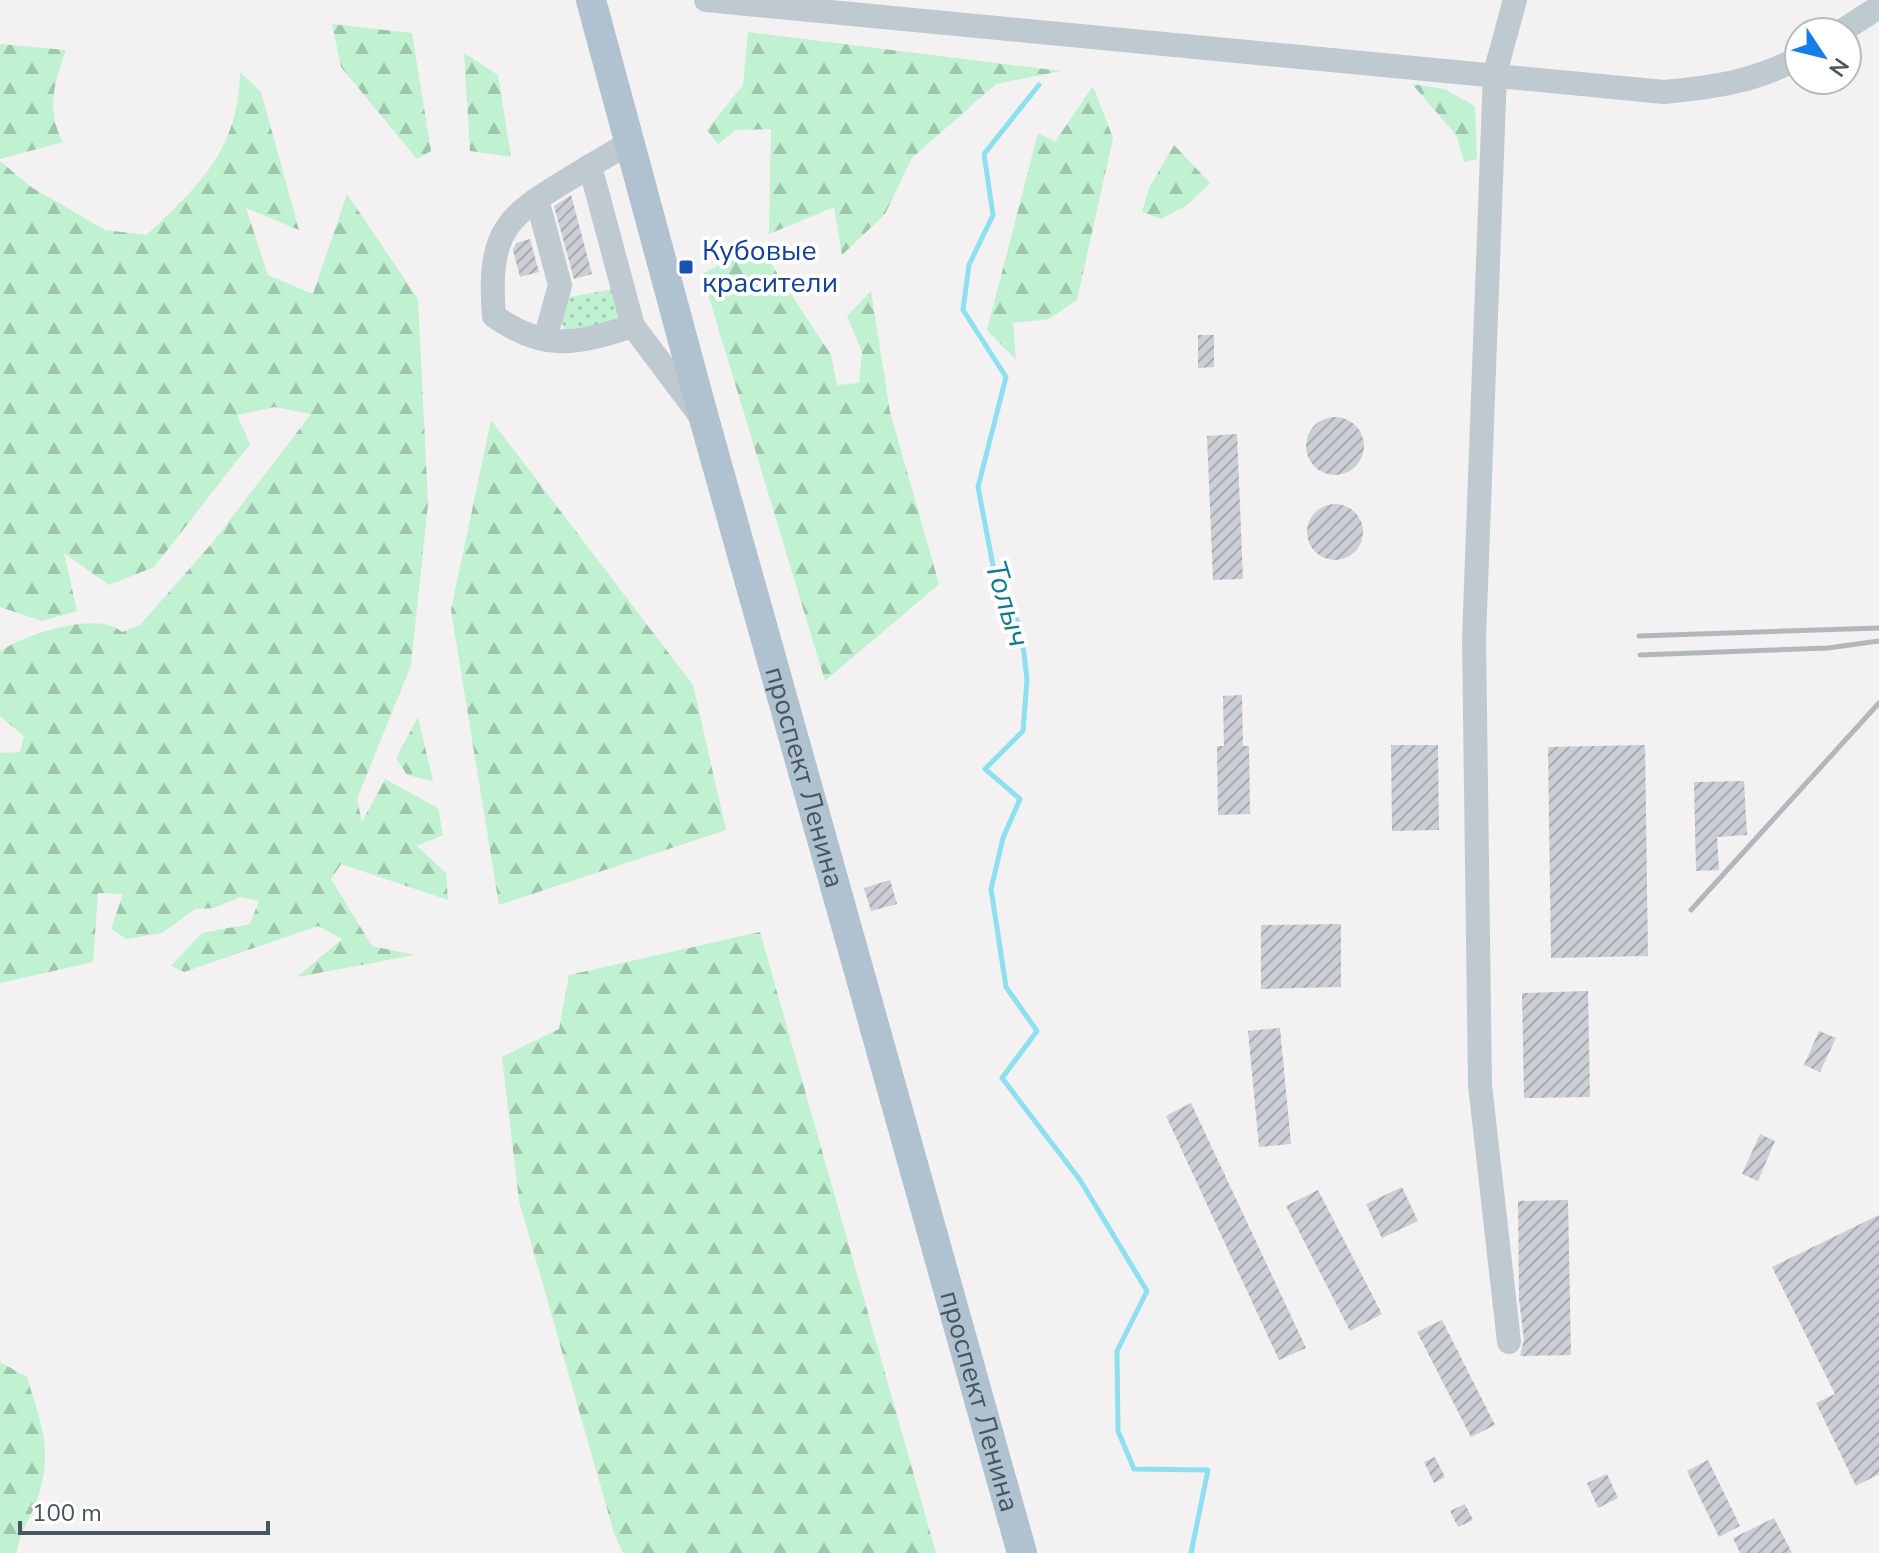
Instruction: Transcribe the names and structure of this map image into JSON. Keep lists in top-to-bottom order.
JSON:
{
  "streets": {
    "main road": ["проспект Ленина"]
  },
  "water": ["Толыч"],
  "places": {
    "transit": ["Кубовые красители"]
  },
  "scale_bar": "100 m",
  "north": "bottom right"
}
